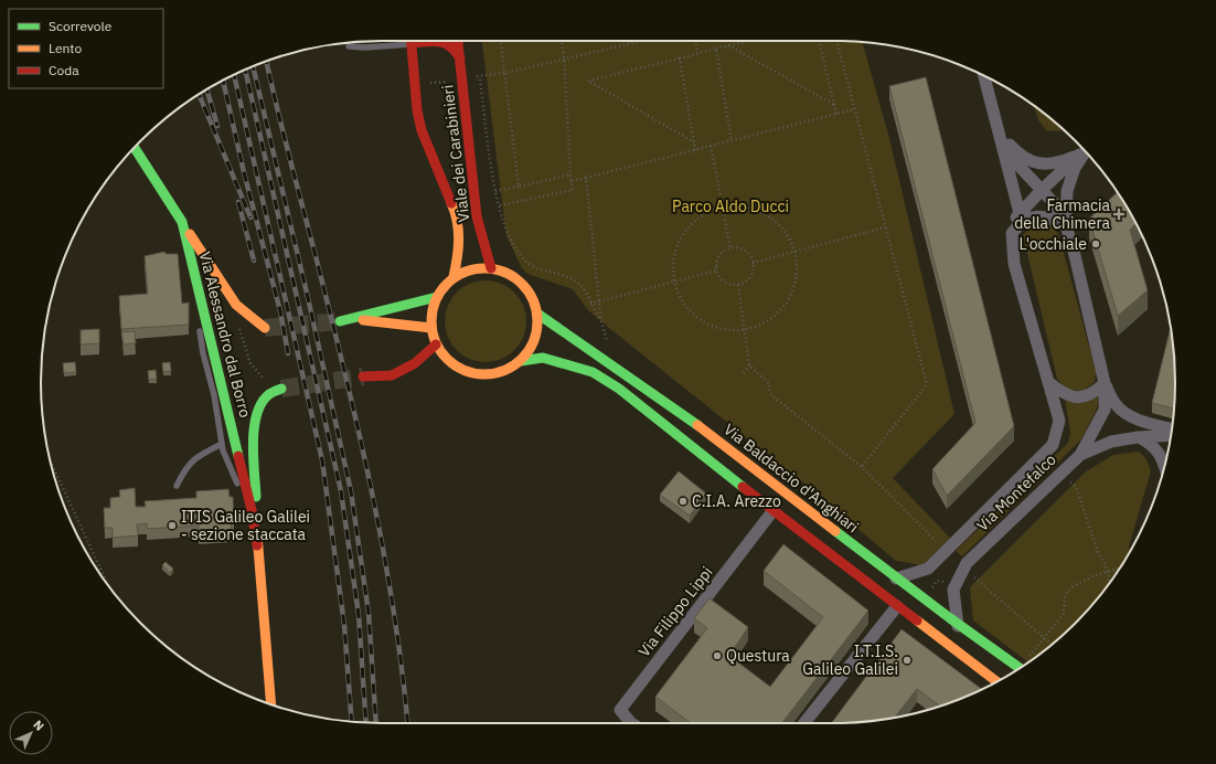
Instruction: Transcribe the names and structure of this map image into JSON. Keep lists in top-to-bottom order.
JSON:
{
  "streets": {
    "main road": ["Viale dei Carabinieri", "Via Alessandro dal Borro", "Via Baldaccio d'Anghiari"],
    "street": ["Via Montefalco", "Via Filippo Lippi"]
  },
  "crossings": [
    ["Viale dei Carabinieri", "Via Baldaccio d'Anghiari"],
    ["Via Baldaccio d'Anghiari", "Via Montefalco"]
  ],
  "parks": ["Parco Aldo Ducci"],
  "places": {
    "health": ["Farmacia della Chimera"],
    "other": [
      "L'occhiale",
      "C.I.A. Arezzo",
      "ITIS Galileo Galilei - sezione staccata",
      "Questura",
      "I.T.I.S. Galileo Galilei"
    ]
  },
  "legend": ["Scorrevole", "Lento", "Coda"],
  "north": "top right"
}
